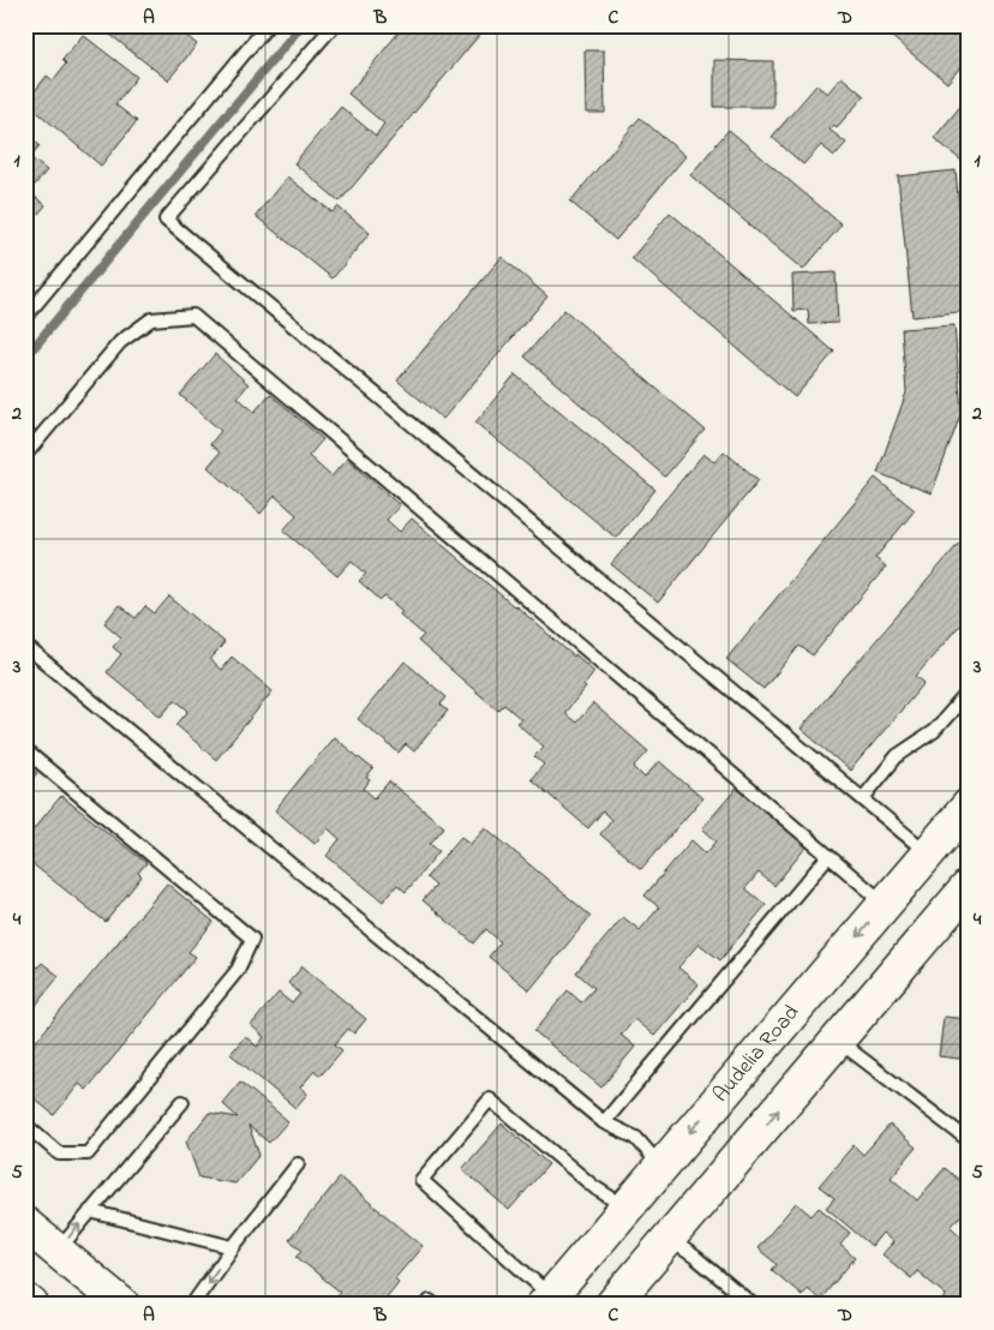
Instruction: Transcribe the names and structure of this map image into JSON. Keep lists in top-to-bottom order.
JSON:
{
  "streets": {
    "main road": ["Audelia Road"]
  },
  "grid": {
    "columns": [
      "A",
      "B",
      "C",
      "D"
    ],
    "rows": [
      "1",
      "2",
      "3",
      "4",
      "5"
    ]
  }
}
